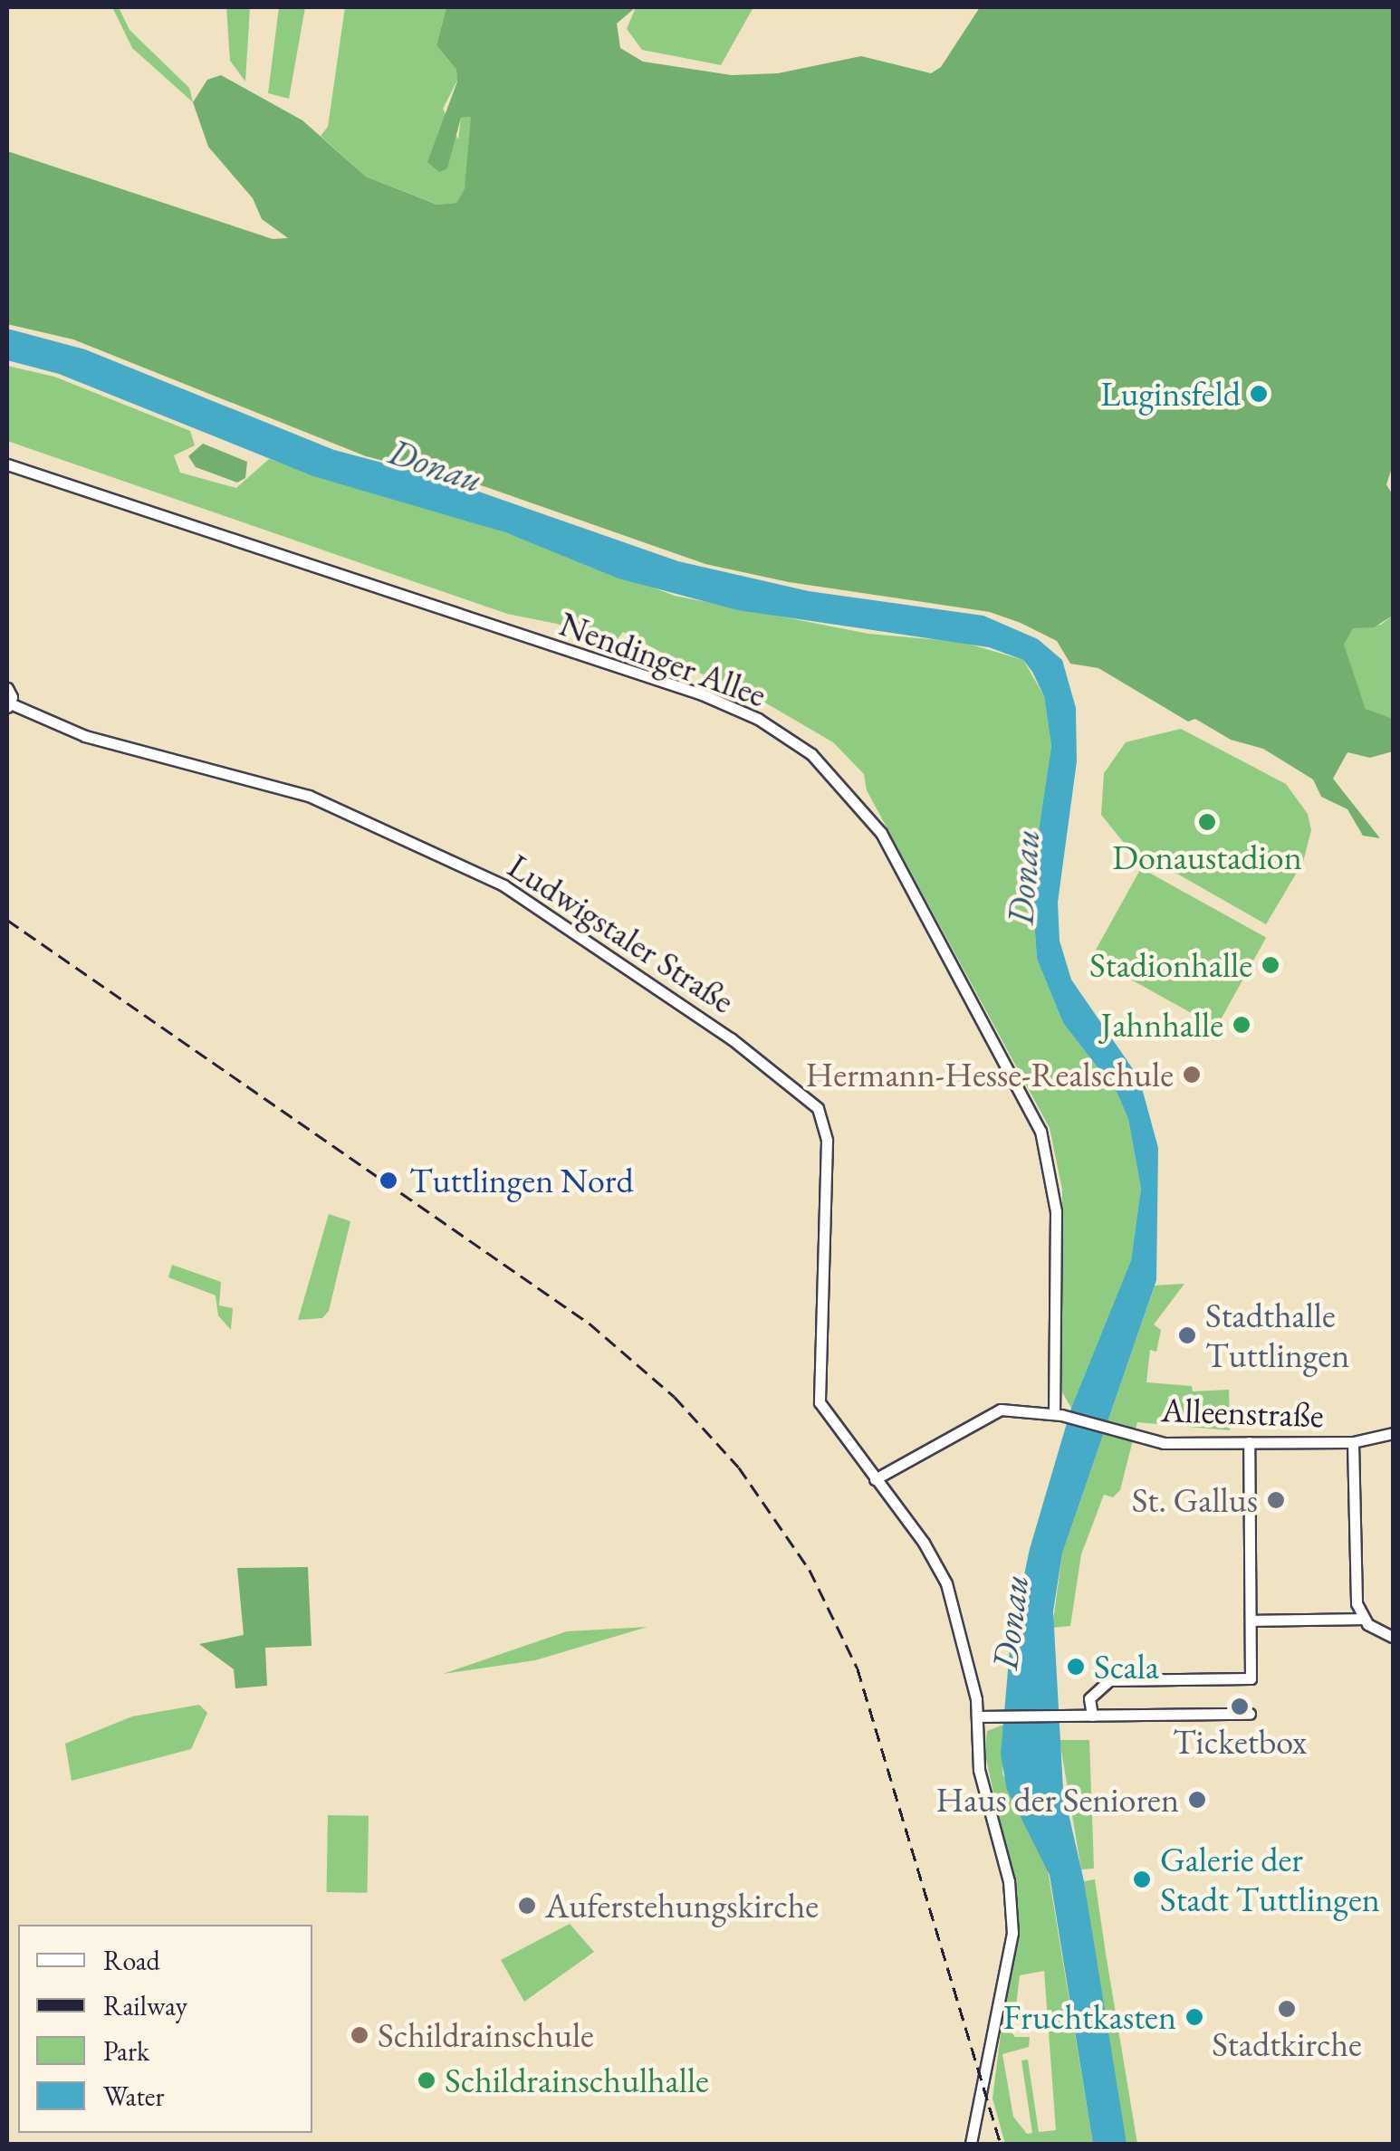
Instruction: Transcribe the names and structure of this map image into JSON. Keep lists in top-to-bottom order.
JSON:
{
  "streets": {
    "street": ["Nendinger Allee", "Ludwigstaler Straße", "Alleenstraße"]
  },
  "crossings": [
    ["Nendinger Allee", "Alleenstraße"],
    ["Ludwigstaler Straße", "Alleenstraße"]
  ],
  "water": ["Donau"],
  "places": [
    "Luginsfeld",
    "Donaustadion",
    "Stadionhalle",
    "Jahnhalle",
    "Hermann-Hesse-Realschule",
    "Tuttlingen Nord",
    "Stadthalle Tuttlingen",
    "St. Gallus",
    "Scala",
    "Ticketbox",
    "Haus der Senioren",
    "Galerie der Stadt Tuttlingen",
    "Auferstehungskirche",
    "Stadtkirche",
    "Fruchtkasten",
    "Schildrainschule",
    "Schildrainschulhalle"
  ],
  "legend": [
    "Road",
    "Railway",
    "Park",
    "Water"
  ]
}
